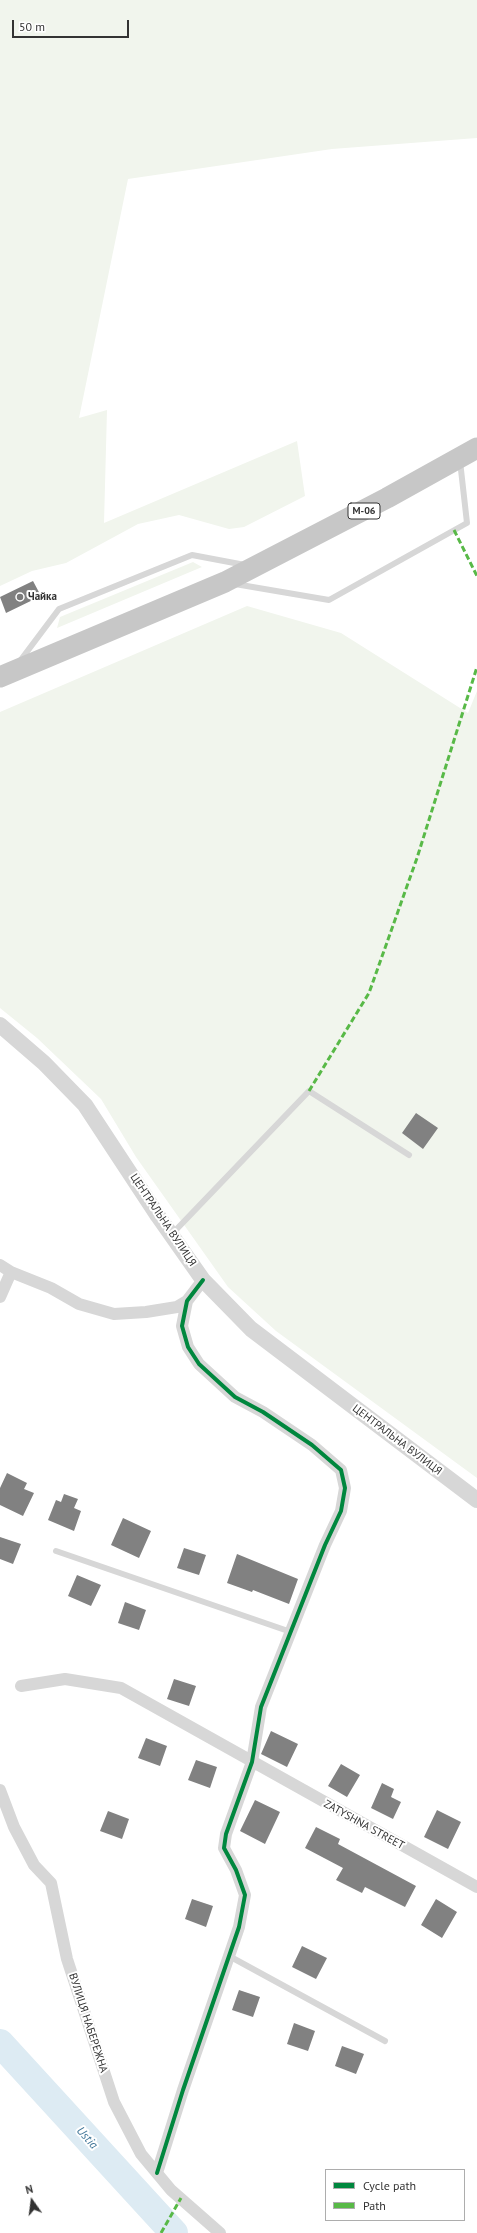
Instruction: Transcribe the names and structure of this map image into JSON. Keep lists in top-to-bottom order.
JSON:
{
  "streets": {
    "highway": ["М-06"],
    "street": ["ЦЕНТРАЛЬНА ВУЛИЦЯ", "ZATYSHNA STREET", "ВУЛИЦЯ НАБЕРЕЖНА"]
  },
  "water": ["Ustia"],
  "places": ["Чайка"],
  "legend": ["Cycle path", "Path"],
  "scale_bar": "50 m",
  "north": "top"
}
